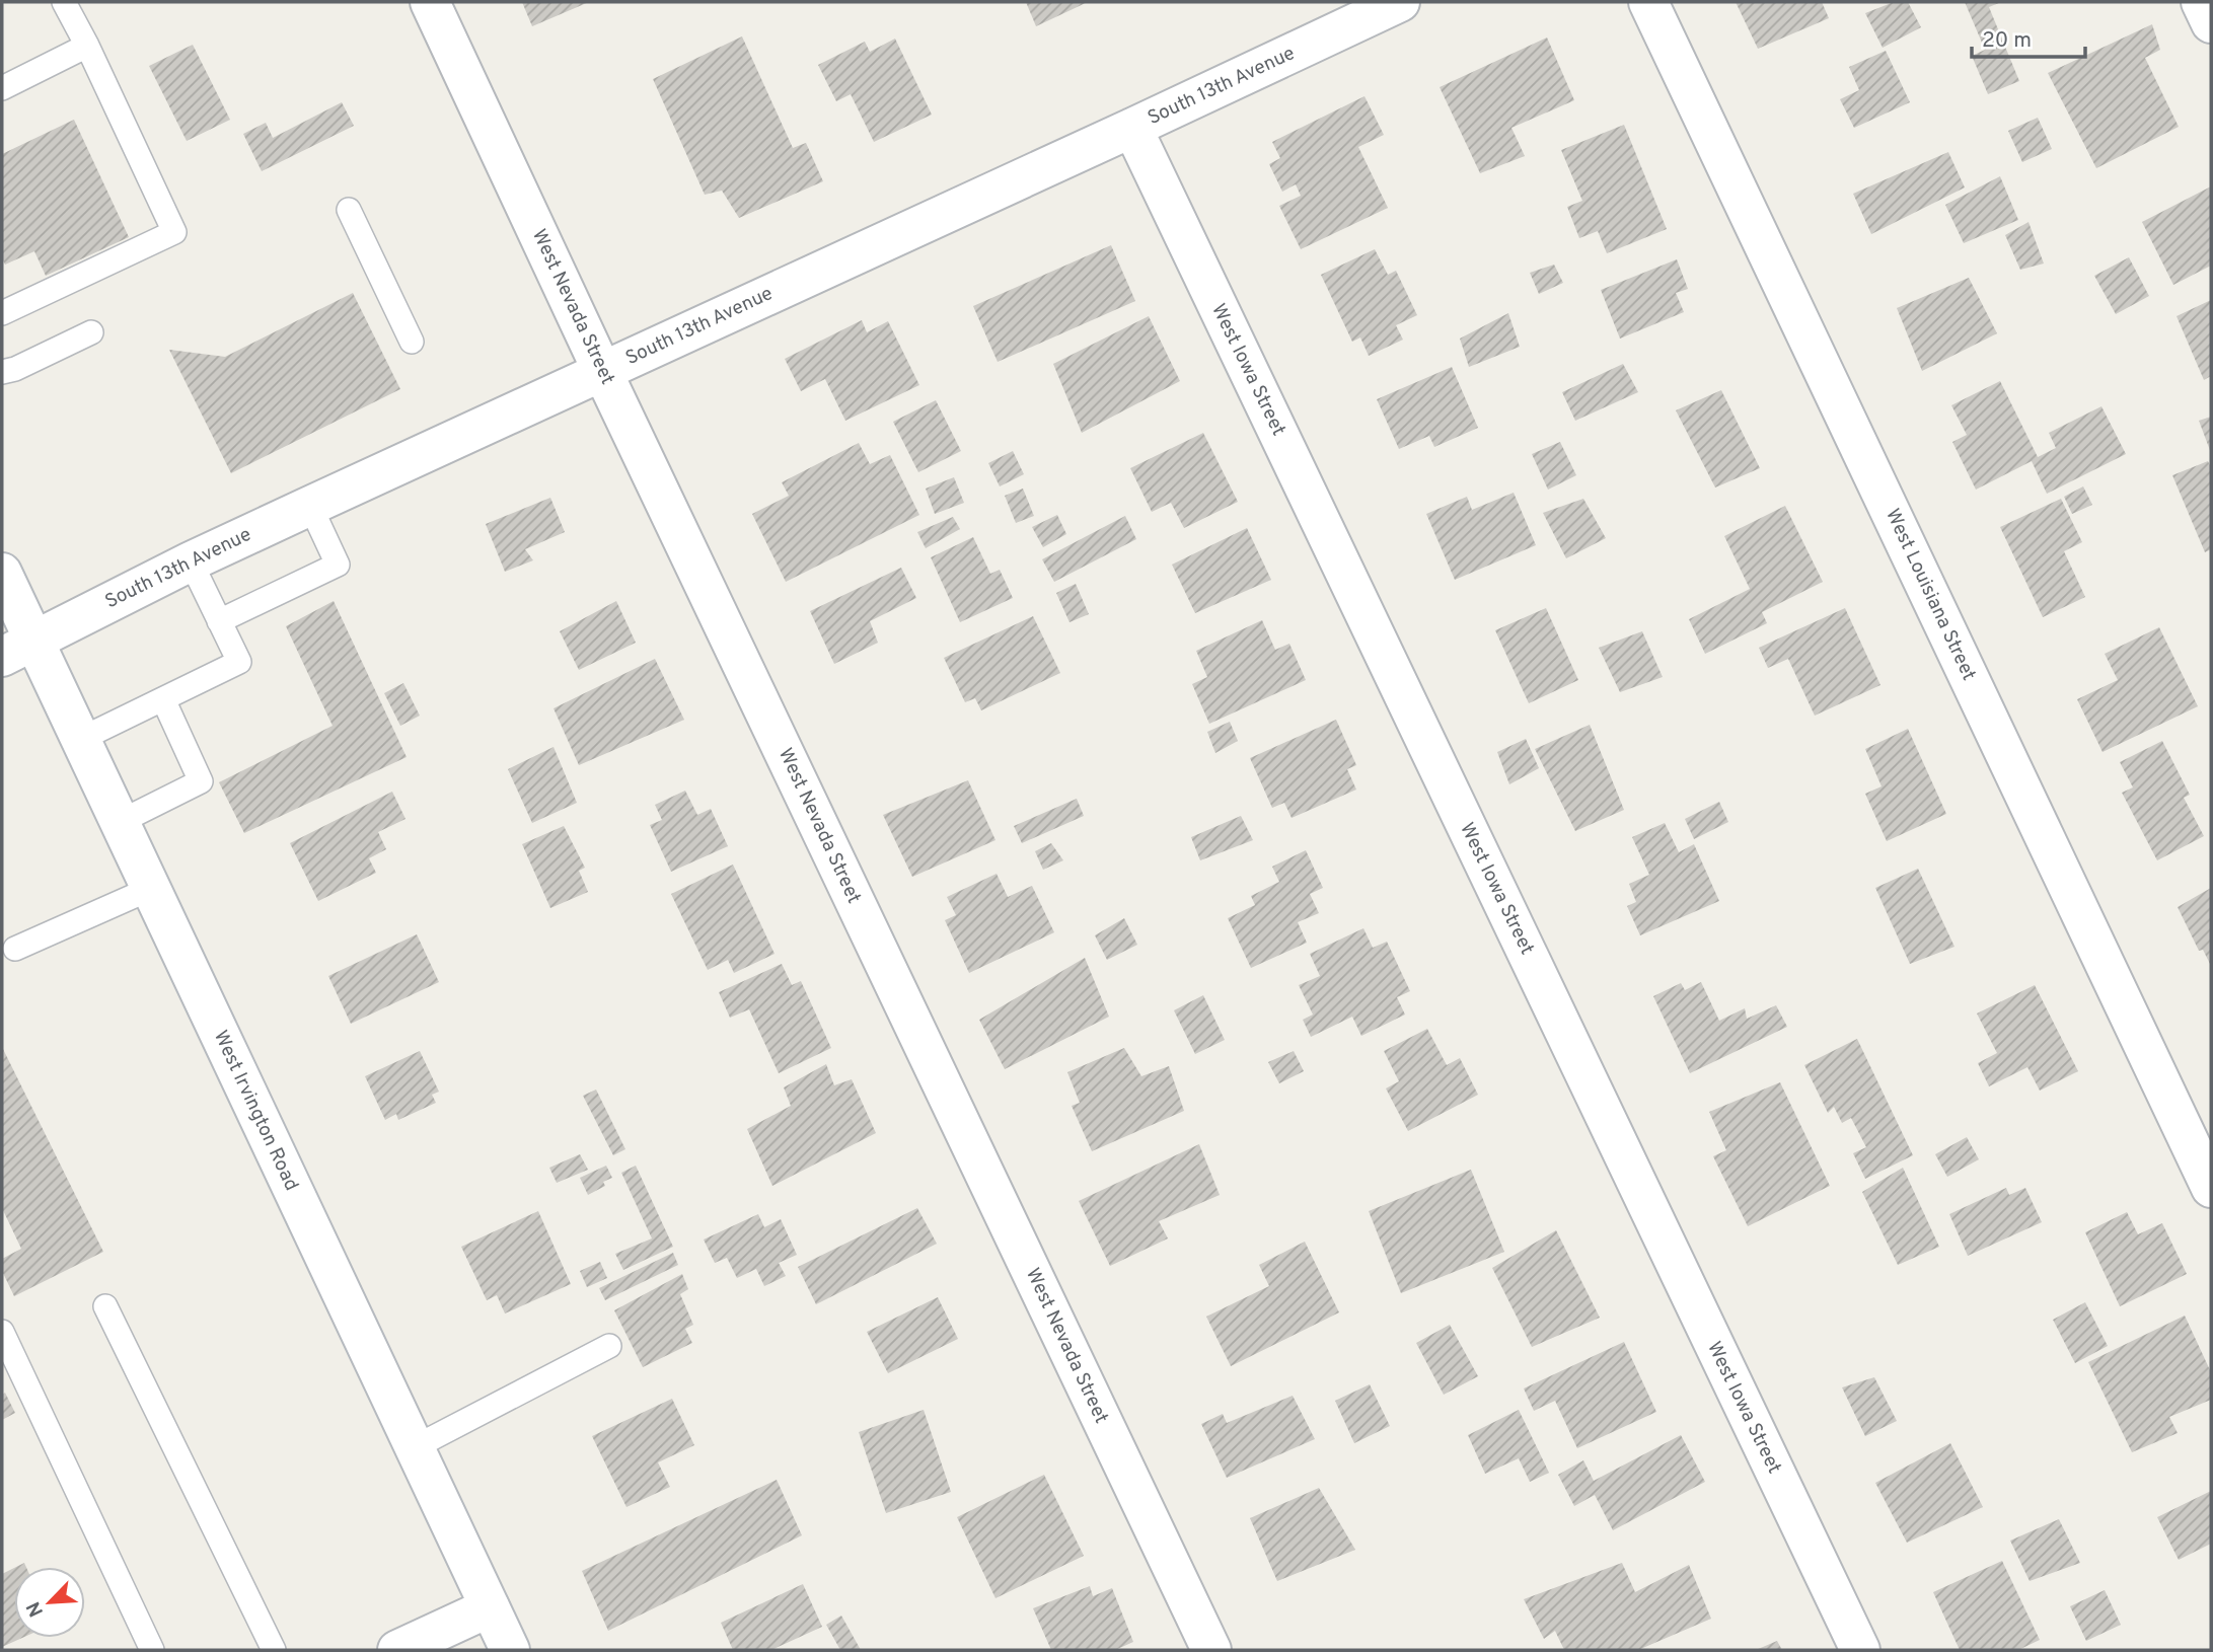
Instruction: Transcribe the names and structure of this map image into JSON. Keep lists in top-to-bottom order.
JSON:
{
  "streets": {
    "street": [
      "South 13th Avenue",
      "West Nevada Street",
      "West Iowa Street",
      "West Louisiana Street",
      "West Irvington Road"
    ]
  },
  "crossings": [
    ["South 13th Avenue", "West Nevada Street"],
    ["South 13th Avenue", "West Iowa Street"],
    ["South 13th Avenue", "West Irvington Road"]
  ],
  "scale_bar": "20 m",
  "north": "bottom left"
}
